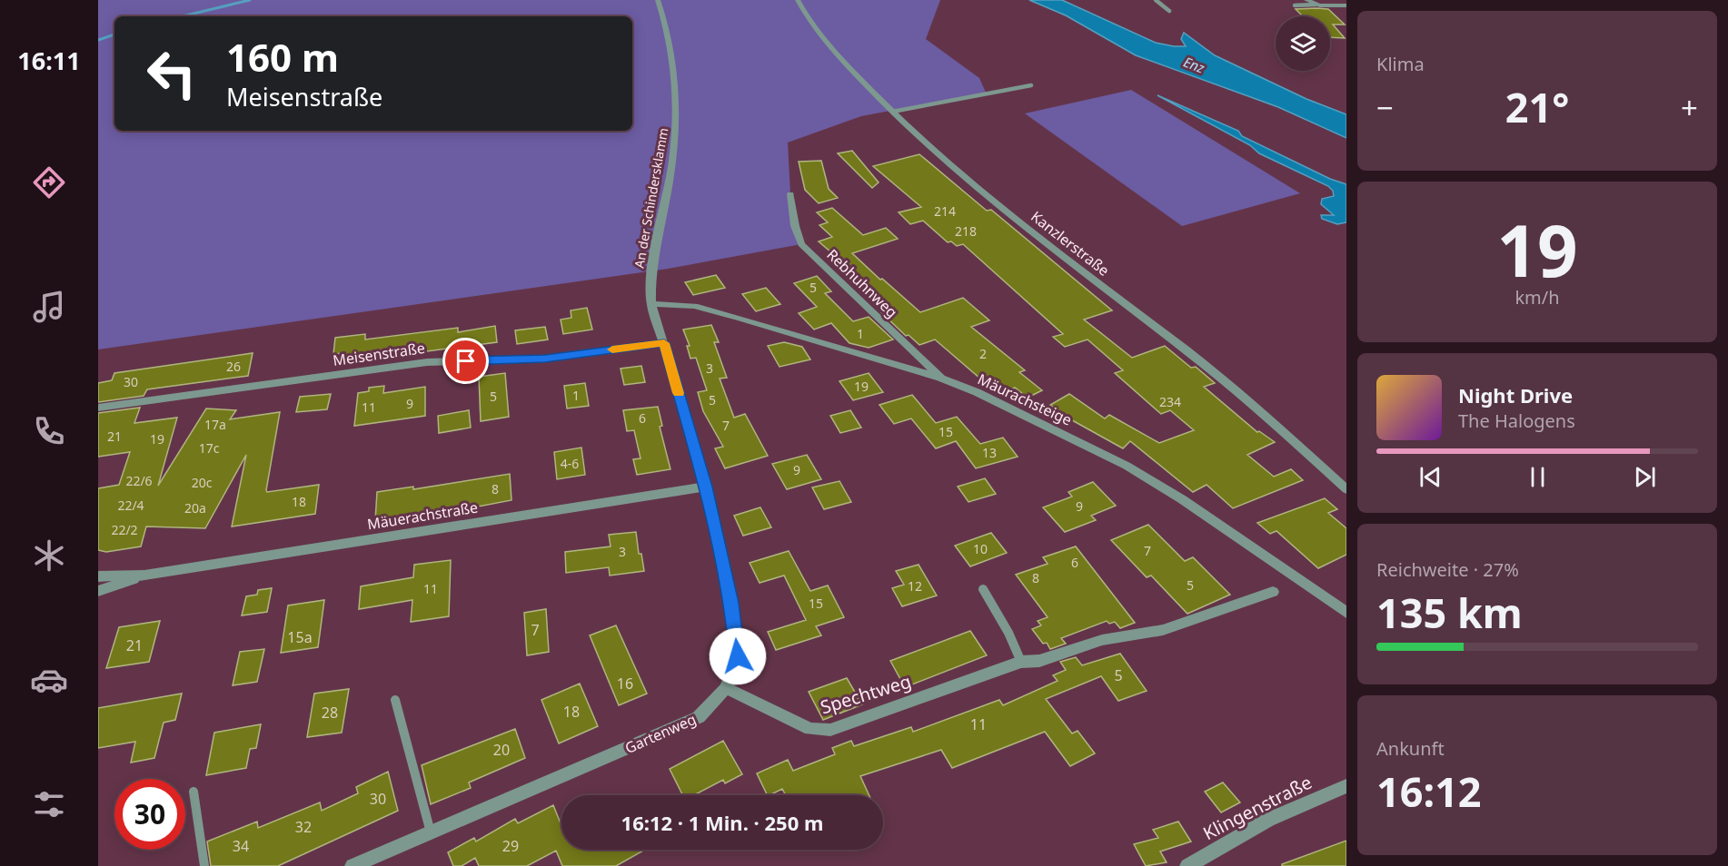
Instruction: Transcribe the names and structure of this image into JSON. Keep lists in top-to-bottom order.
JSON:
{
  "streets": {
    "street": [
      "An der Schindersklamm",
      "Kanzlerstraße",
      "Rebhuhnweg",
      "Meisenstraße",
      "Mäurachsteige",
      "Mäuerachstraße",
      "Spechtweg",
      "Gartenweg",
      "Klingenstraße"
    ]
  },
  "crossings": [
    ["An der Schindersklamm", "Mäurachsteige"],
    ["An der Schindersklamm", "Gartenweg"],
    ["Rebhuhnweg", "Mäurachsteige"],
    ["Meisenstraße", "Gartenweg"],
    ["Mäurachsteige", "Gartenweg"],
    ["Mäuerachstraße", "Gartenweg"],
    ["Spechtweg", "Gartenweg"]
  ],
  "water": ["Enz"],
  "house_numbers": [
    "214",
    "218",
    "5",
    "1",
    "2",
    "26",
    "3",
    "30",
    "19",
    "1",
    "5",
    "5",
    "234",
    "9",
    "11",
    "6",
    "17a",
    "7",
    "15",
    "21",
    "19",
    "17c",
    "13",
    "4-6",
    "9",
    "22/6",
    "20c",
    "8",
    "18",
    "22/4",
    "9",
    "20a",
    "22/2",
    "10",
    "7",
    "3",
    "6",
    "8",
    "5",
    "12",
    "11",
    "15",
    "7",
    "15a",
    "21",
    "5",
    "16",
    "18",
    "28",
    "11",
    "20",
    "30",
    "32",
    "34",
    "29"
  ],
  "page": {
    "tabs": "16:11",
    "tile": [
      "Klima",
      ["19", "km/h"],
      ["Reichweite · 27%", "135 km"],
      ["Ankunft", "16:12"]
    ],
    "turn": ["160 m", "Meisenstraße"],
    "heat": ["−", "21°", "+"],
    "song": ["Night Drive", "The Halogens"],
    "limit": "30",
    "trip": "16:12 · 1 Min. · 250 m"
  }
}
